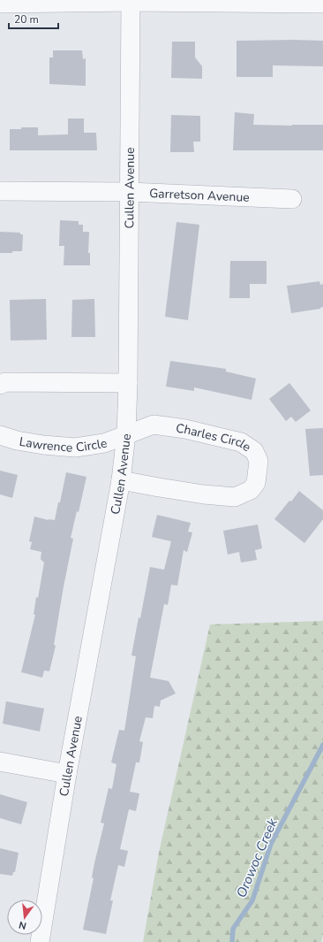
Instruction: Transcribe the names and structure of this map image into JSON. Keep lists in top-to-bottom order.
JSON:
{
  "streets": {
    "street": [
      "Cullen Avenue",
      "Garretson Avenue",
      "Lawrence Circle",
      "Charles Circle"
    ]
  },
  "crossings": [
    ["Cullen Avenue", "Garretson Avenue"],
    ["Cullen Avenue", "Lawrence Circle"],
    ["Cullen Avenue", "Charles Circle"],
    ["Lawrence Circle", "Charles Circle"]
  ],
  "water": ["Orowoc Creek"],
  "scale_bar": "20 m",
  "north": "bottom"
}
